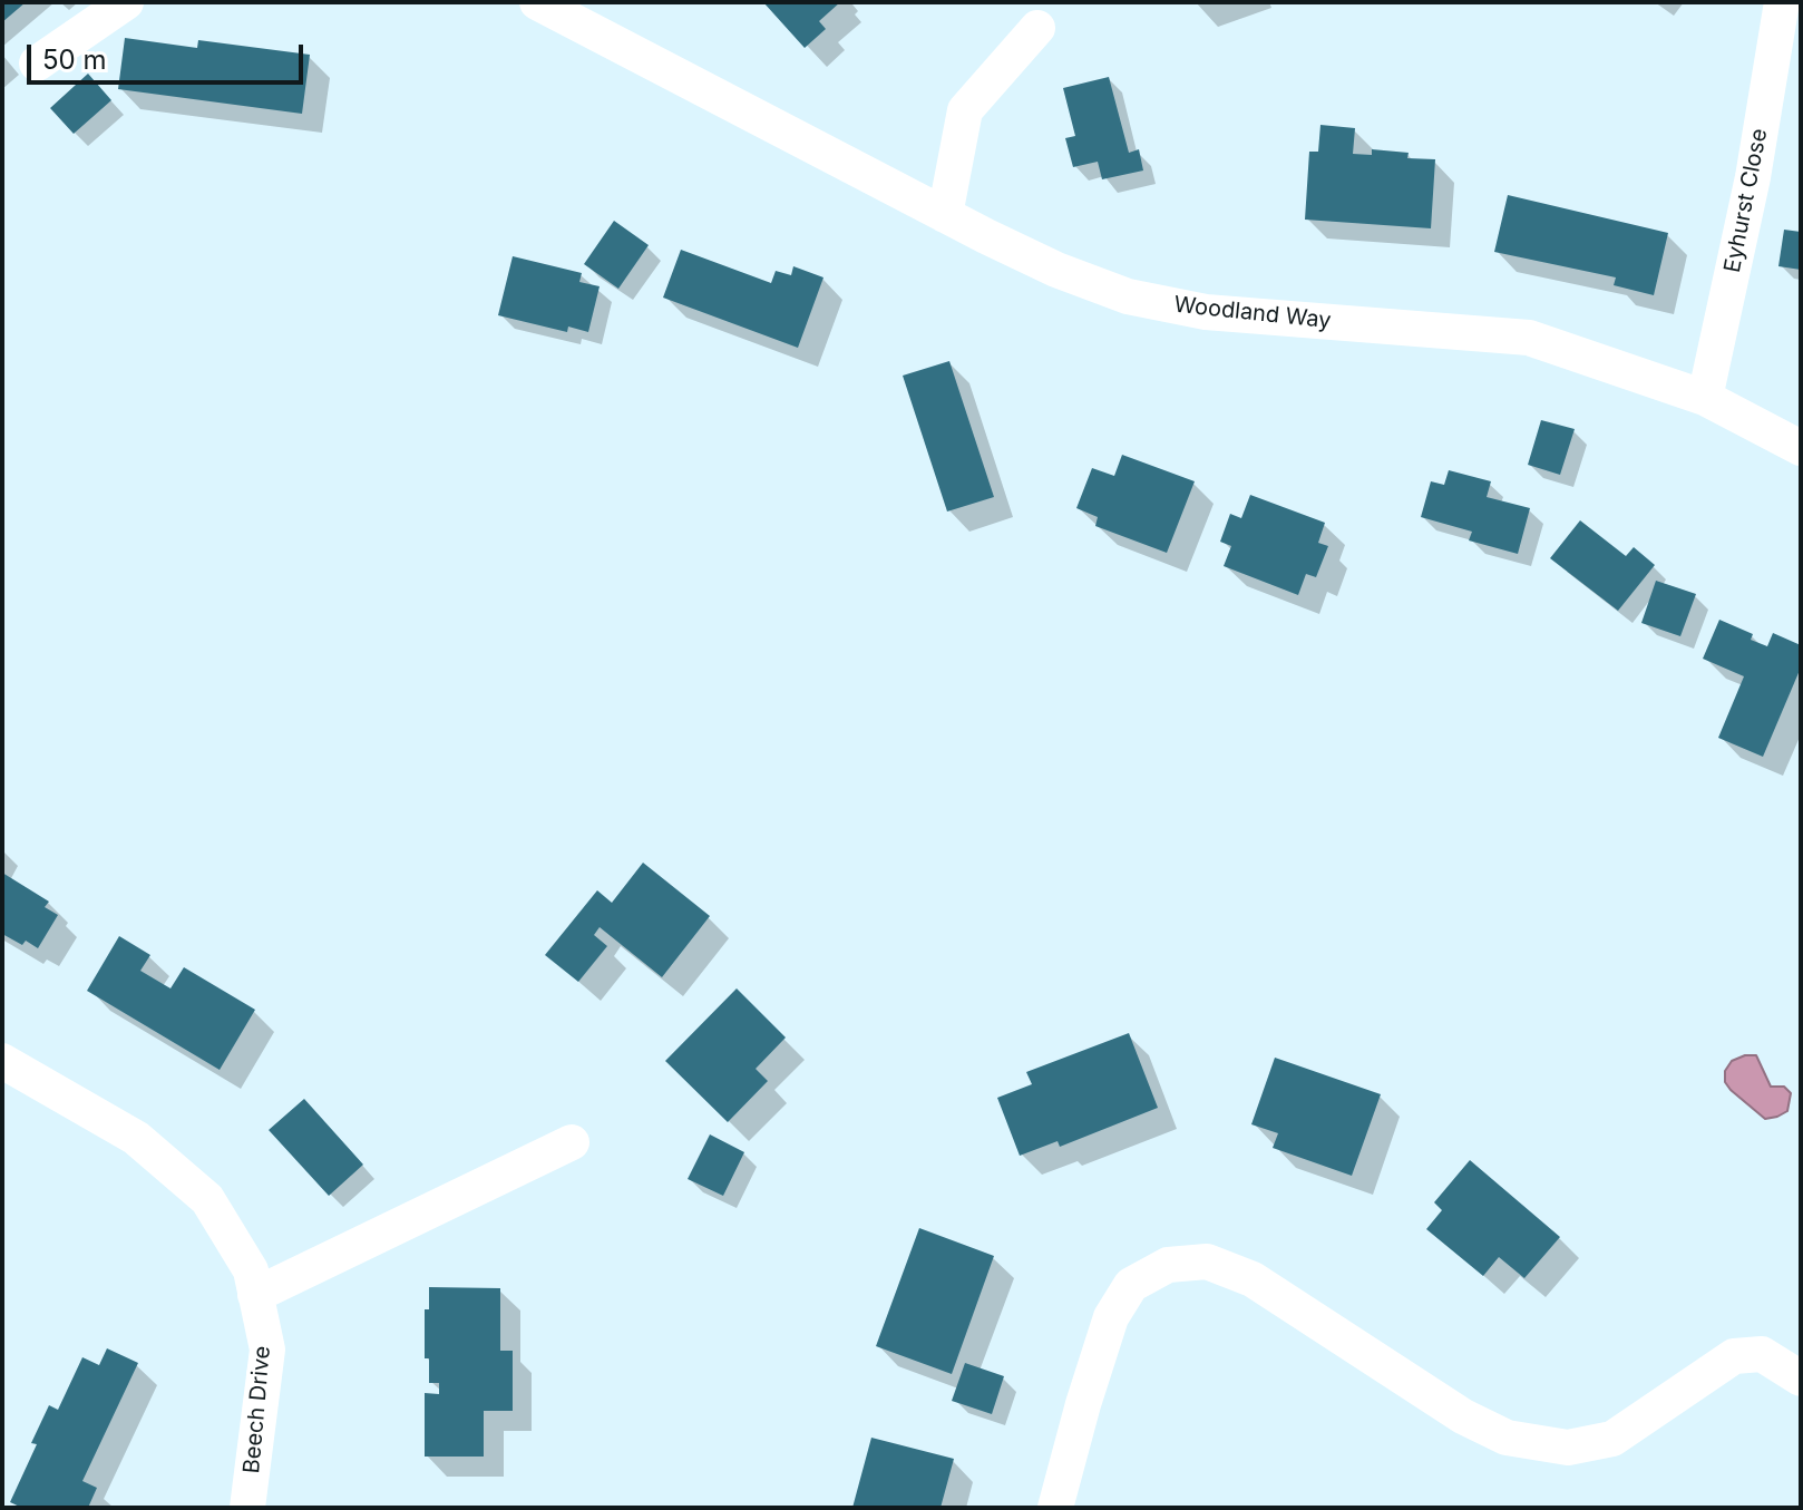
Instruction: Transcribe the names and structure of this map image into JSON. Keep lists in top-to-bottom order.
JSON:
{
  "streets": {
    "street": ["Eyhurst Close", "Woodland Way", "Beech Drive"]
  },
  "crossings": [
    ["Eyhurst Close", "Woodland Way"]
  ],
  "scale_bar": "50 m"
}
